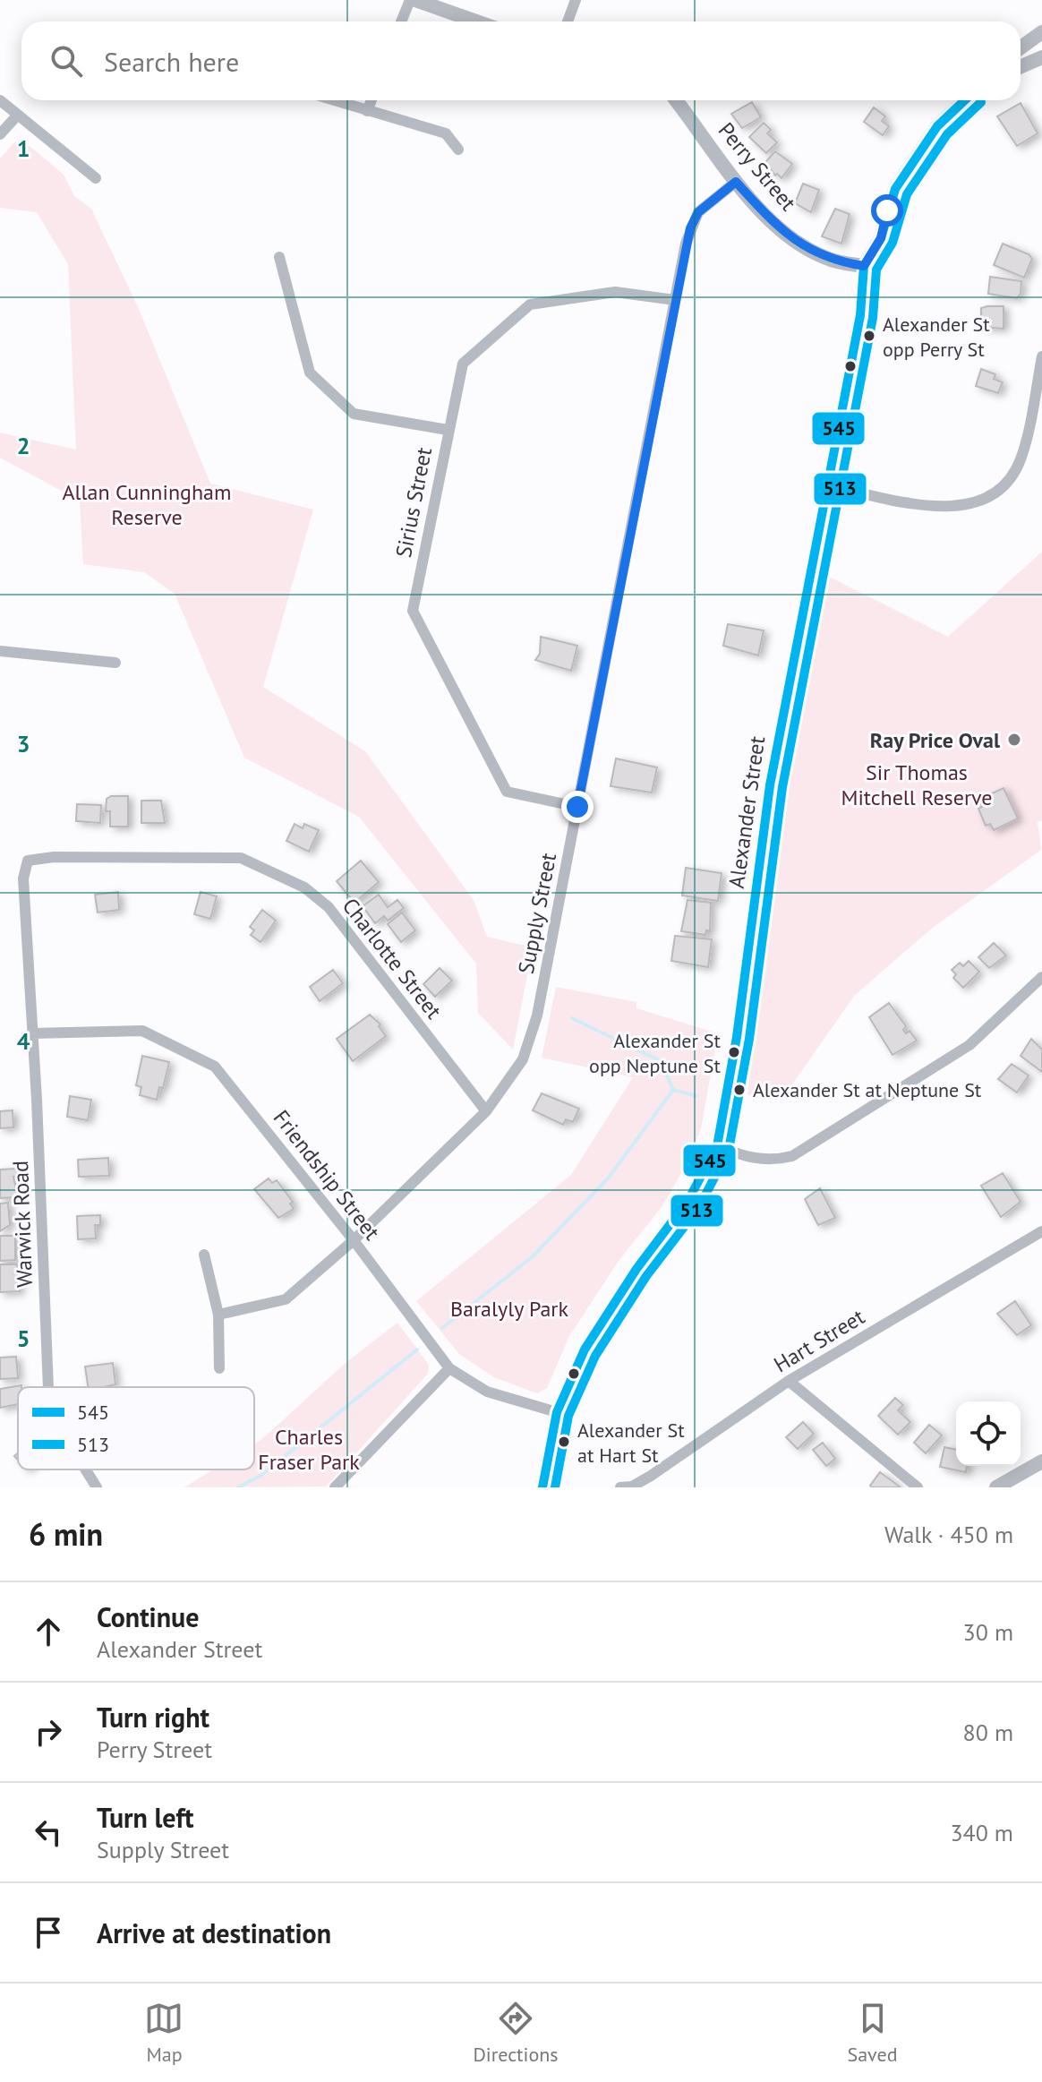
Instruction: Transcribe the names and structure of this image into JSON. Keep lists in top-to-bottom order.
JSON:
{
  "streets": {
    "street": [
      "Perry Street",
      "Sirius Street",
      "Alexander Street",
      "Supply Street",
      "Charlotte Street",
      "Friendship Street",
      "Warwick Road",
      "Hart Street"
    ]
  },
  "crossings": [
    ["Perry Street", "Alexander Street"],
    ["Perry Street", "Supply Street"],
    ["Sirius Street", "Supply Street"],
    ["Alexander Street", "Friendship Street"],
    ["Supply Street", "Charlotte Street"],
    ["Supply Street", "Friendship Street"],
    ["Charlotte Street", "Warwick Road"],
    ["Friendship Street", "Warwick Road"]
  ],
  "parks": [
    "Allan Cunningham Reserve",
    "Sir Thomas Mitchell Reserve",
    "Baralyly Park",
    "Charles Fraser Park"
  ],
  "places": [
    "Alexander St opp Perry St",
    "Ray Price Oval",
    "Alexander St opp Neptune St",
    "Alexander St at Neptune St",
    "Alexander St at Hart St"
  ],
  "lines": ["transit line 545", "transit line 513"],
  "legend": ["545", "513"],
  "page": {
    "search": "Search here",
    "heading": ["6 min", "Walk · 450 m"],
    "list": [
      ["Continue", "Alexander Street", "30 m"],
      ["Turn right", "Perry Street", "80 m"],
      ["Turn left", "Supply Street", "340 m"],
      "Arrive at destination"
    ],
    "nav": ["Map", "Directions", "Saved"]
  },
  "grid": {
    "rows": [
      "1",
      "2",
      "3",
      "4",
      "5"
    ]
  }
}
